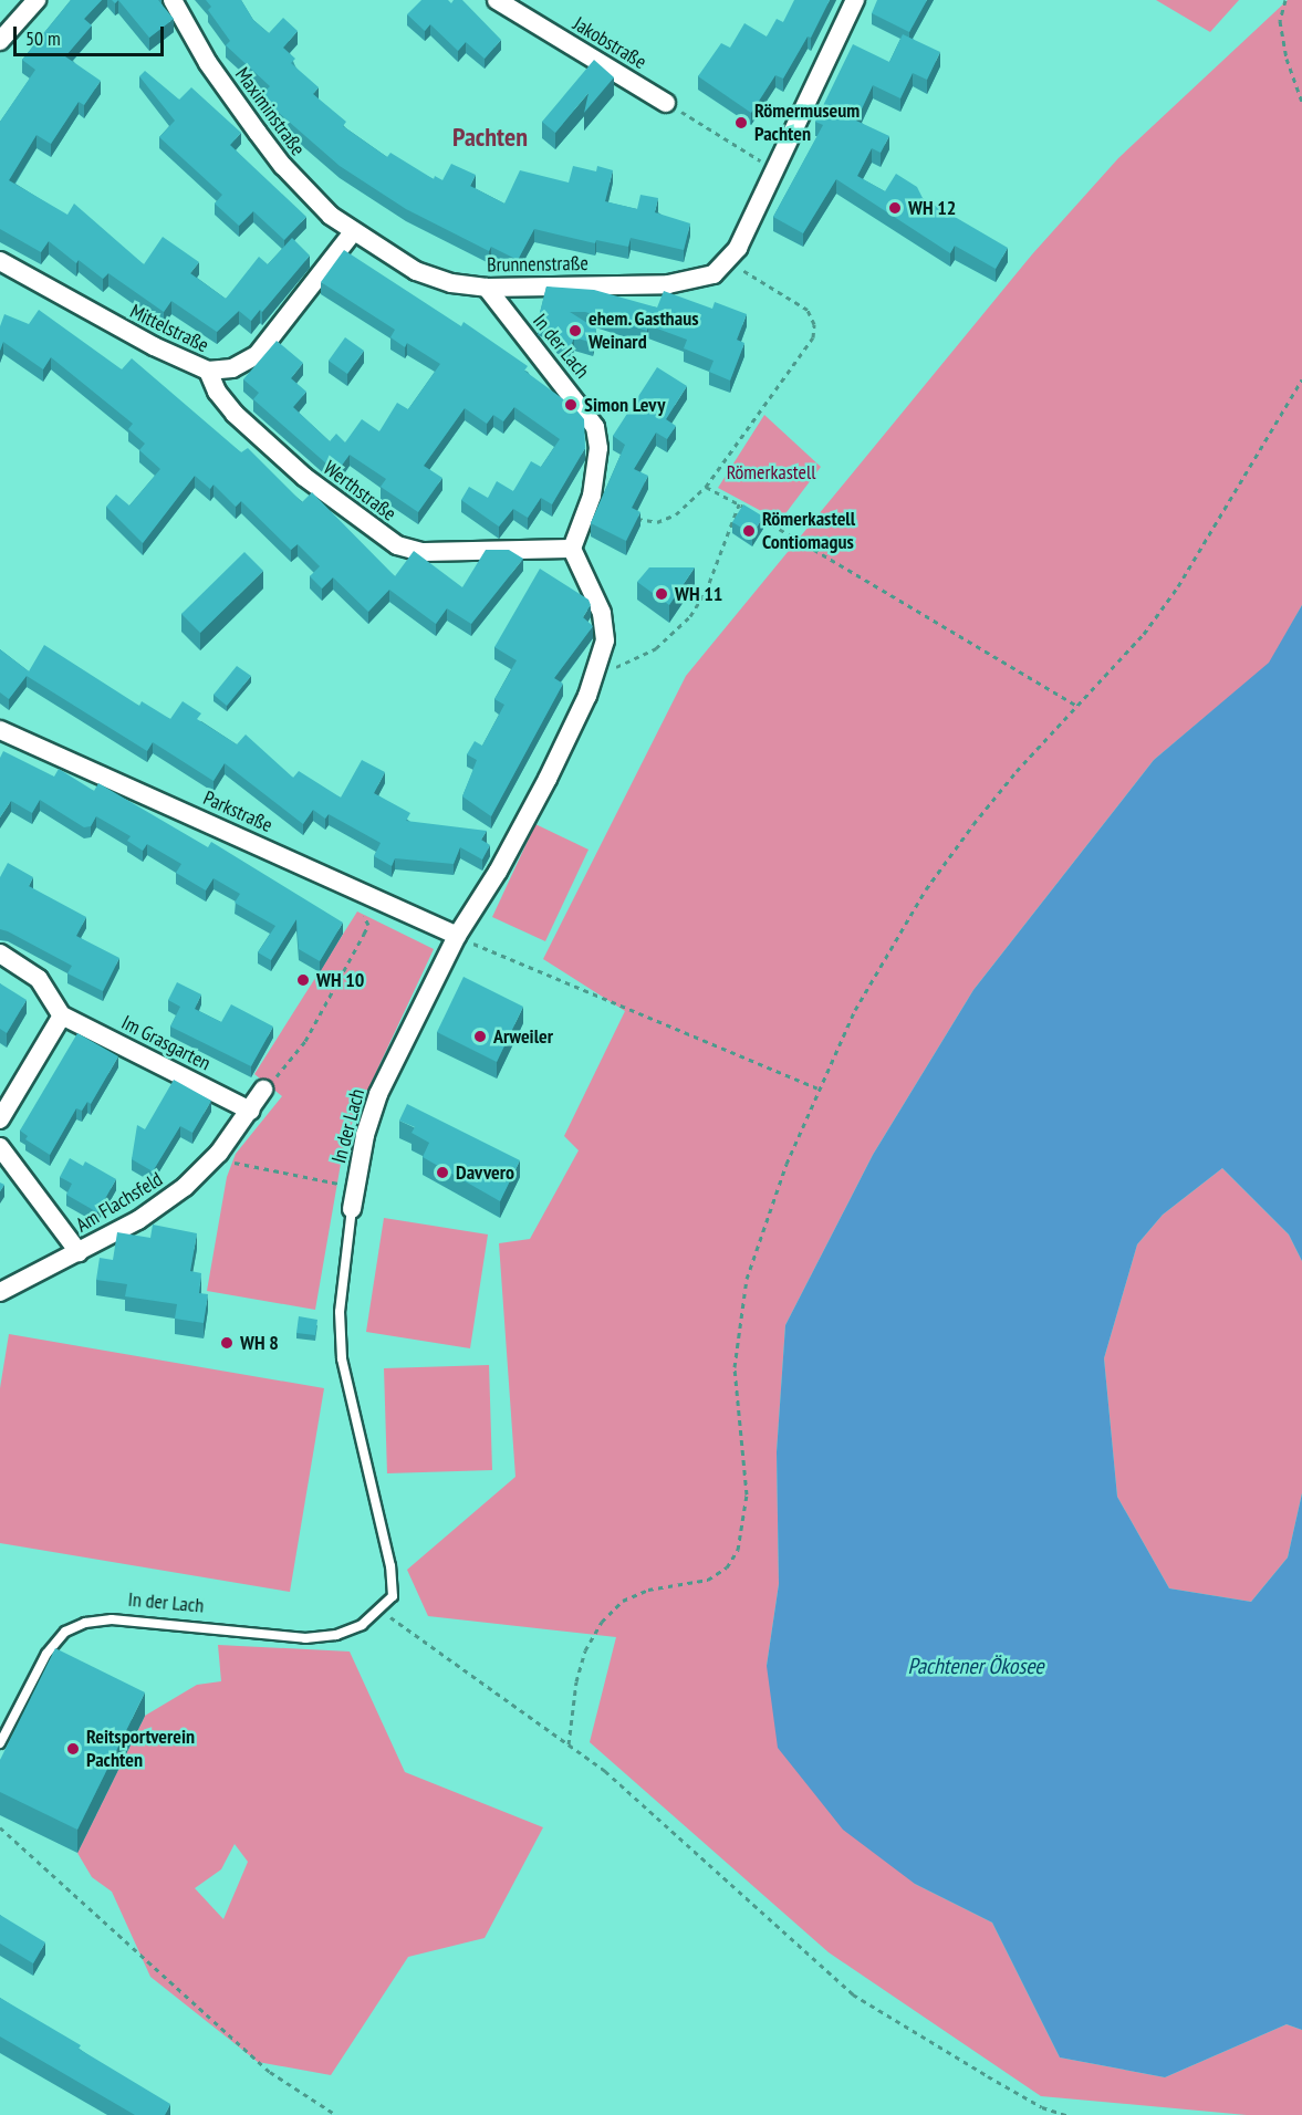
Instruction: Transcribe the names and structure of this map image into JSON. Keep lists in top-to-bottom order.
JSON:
{
  "streets": {
    "street": [
      "Jakobstraße",
      "Maximinstraße",
      "Brunnenstraße",
      "Mittelstraße",
      "In der Lach",
      "Werthstraße",
      "Parkstraße",
      "Im Grasgarten",
      "Am Flachsfeld"
    ]
  },
  "crossings": [
    ["Maximinstraße", "Brunnenstraße"],
    ["Maximinstraße", "Mittelstraße"],
    ["Brunnenstraße", "Mittelstraße"],
    ["Brunnenstraße", "In der Lach"],
    ["Mittelstraße", "Werthstraße"],
    ["In der Lach", "Werthstraße"],
    ["In der Lach", "Parkstraße"],
    ["Im Grasgarten", "Am Flachsfeld"]
  ],
  "districts": ["Pachten"],
  "water": ["Pachtener Ökosee"],
  "parks": ["Römerkastell"],
  "places": [
    "Römermuseum Pachten",
    "WH 12",
    "ehem. Gasthaus Weinard",
    "Simon Levy",
    "Römerkastell Contiomagus",
    "WH 11",
    "WH 10",
    "Arweiler",
    "Davvero",
    "WH 8",
    "Reitsportverein Pachten"
  ],
  "scale_bar": "50 m"
}
